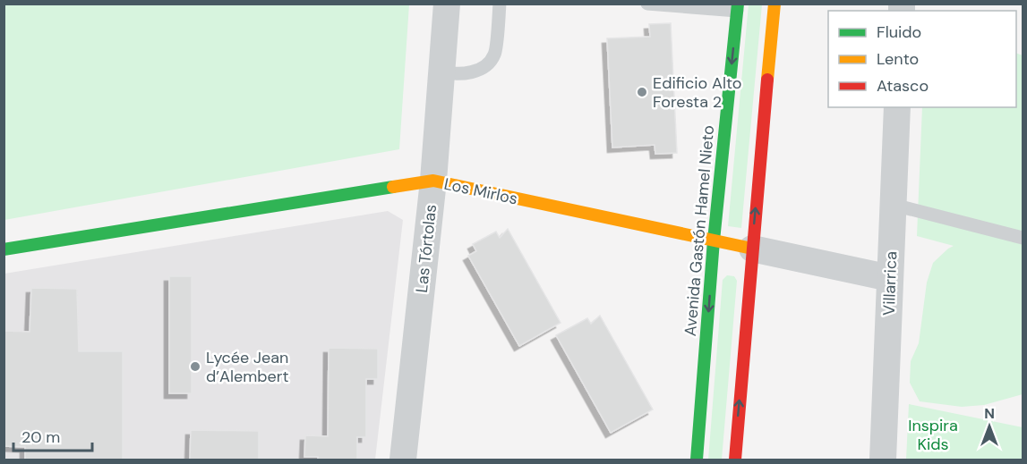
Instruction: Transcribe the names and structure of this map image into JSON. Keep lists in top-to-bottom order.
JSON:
{
  "streets": {
    "main road": ["Los Mirlos", "Avenida Gastón Hamel Nieto"],
    "street": ["Las Tórtolas", "Villarrica"]
  },
  "crossings": [
    ["Los Mirlos", "Avenida Gastón Hamel Nieto"],
    ["Los Mirlos", "Las Tórtolas"],
    ["Los Mirlos", "Villarrica"]
  ],
  "parks": ["Inspira Kids"],
  "places": ["Edificio Alto Foresta 2", "Lycée Jean d’Alembert"],
  "legend": ["Fluido", "Lento", "Atasco"],
  "scale_bar": "20 m",
  "north": "top"
}
